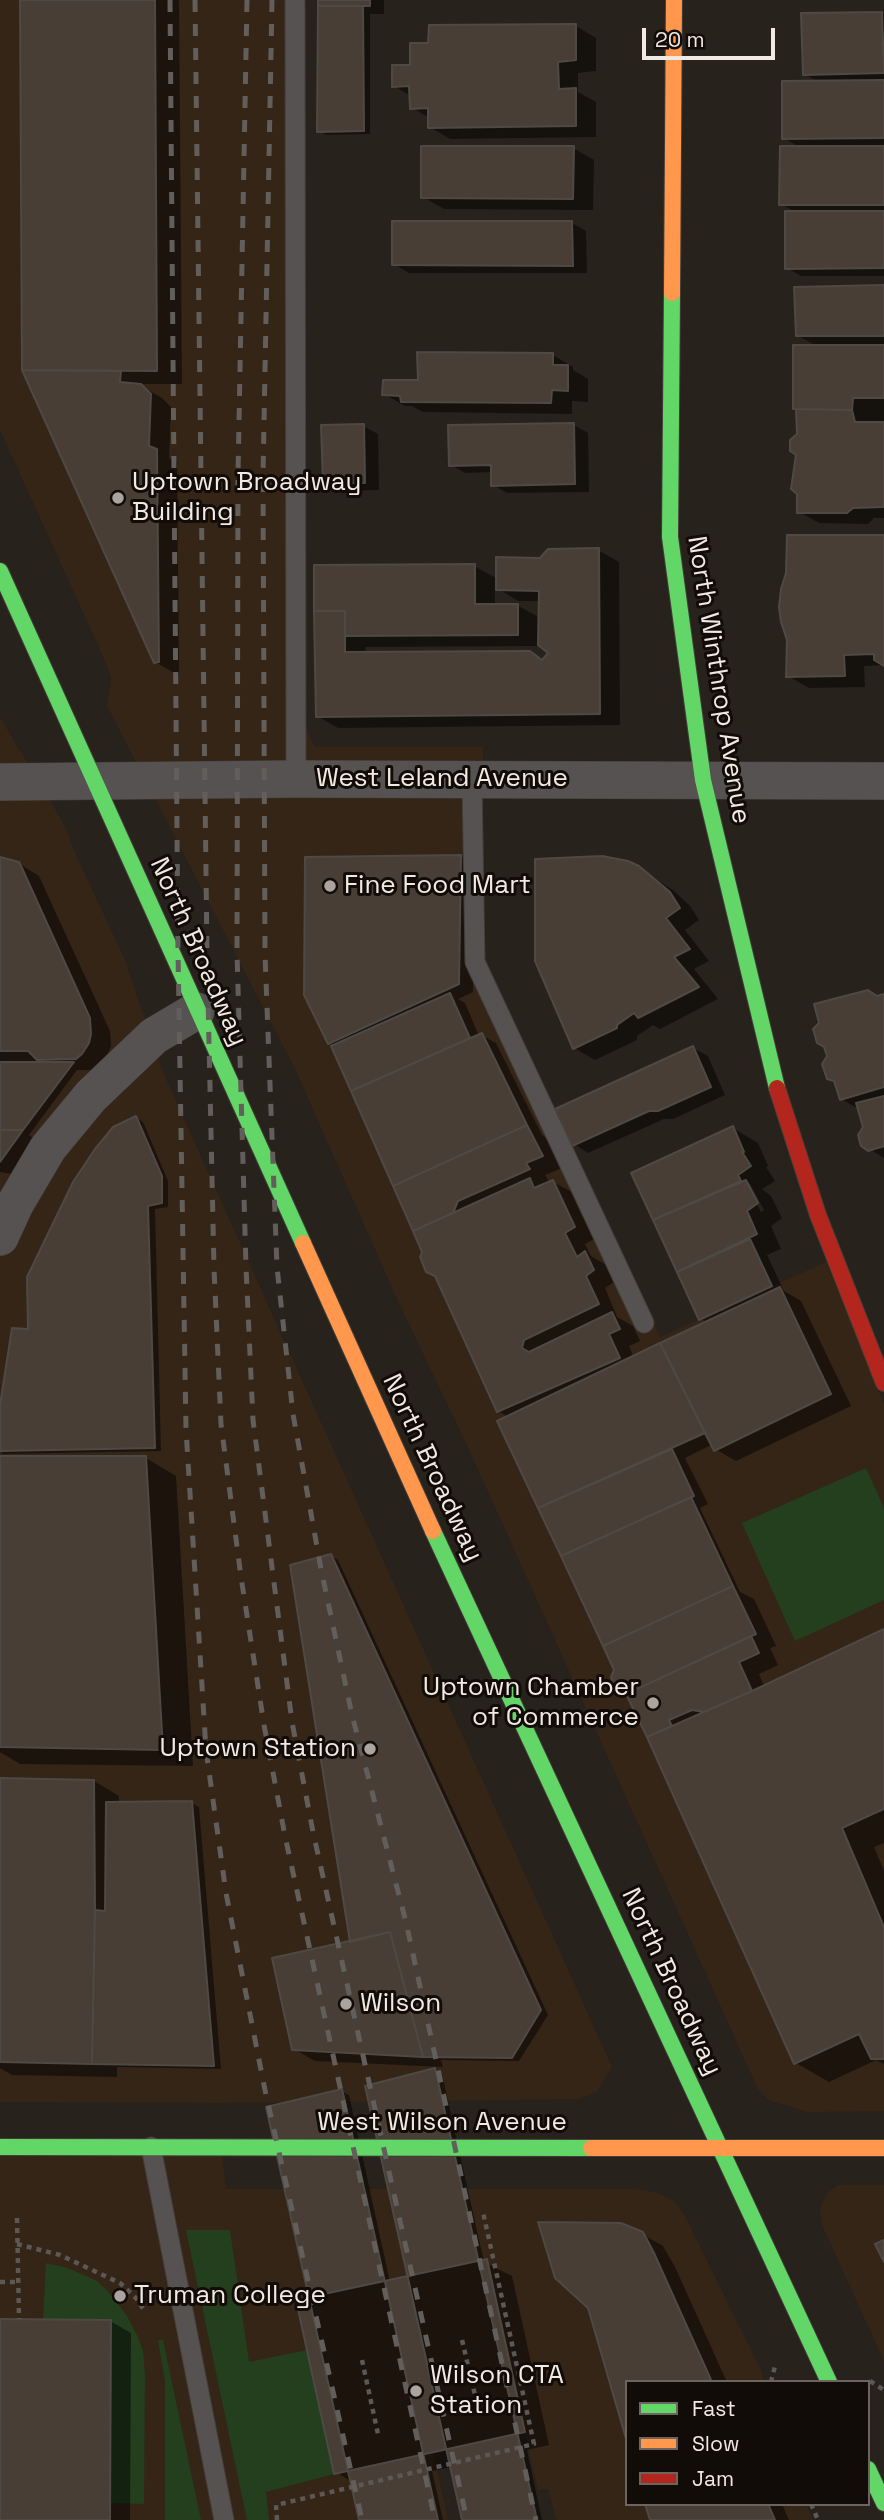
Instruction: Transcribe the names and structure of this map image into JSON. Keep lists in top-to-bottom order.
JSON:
{
  "streets": {
    "street": [
      "North Winthrop Avenue",
      "West Leland Avenue",
      "North Broadway",
      "West Wilson Avenue"
    ]
  },
  "crossings": [
    ["North Winthrop Avenue", "West Leland Avenue"],
    ["West Leland Avenue", "North Broadway"],
    ["North Broadway", "West Wilson Avenue"]
  ],
  "places": [
    "Uptown Broadway Building",
    "Fine Food Mart",
    "Uptown Chamber of Commerce",
    "Uptown Station",
    "Wilson",
    "Truman College",
    "Wilson CTA Station"
  ],
  "legend": ["Fast", "Slow", "Jam"],
  "scale_bar": "20 m"
}
